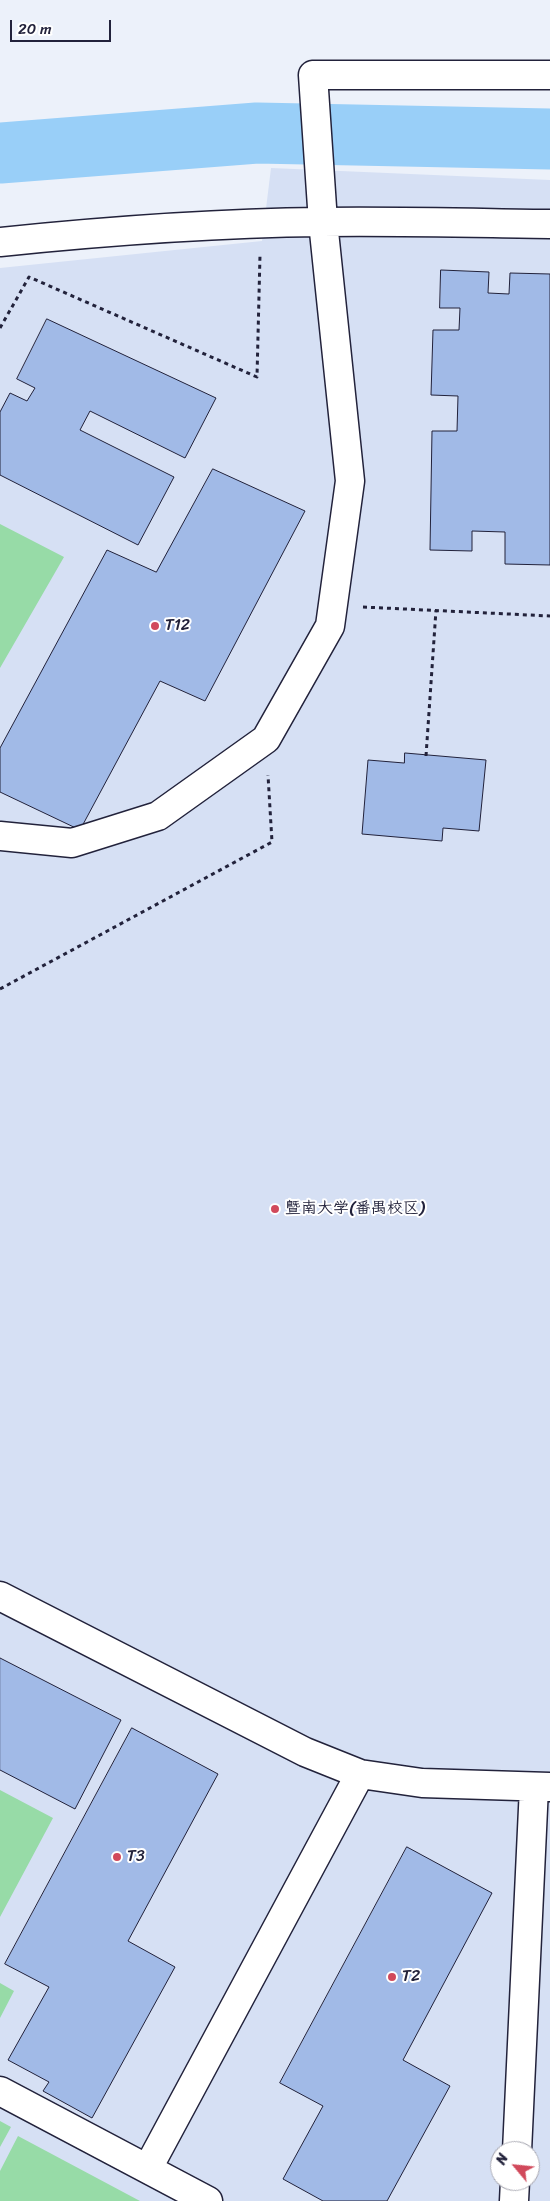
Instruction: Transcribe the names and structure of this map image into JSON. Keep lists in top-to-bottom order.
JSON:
{
  "places": [
    "T12",
    "暨南大学(番禺校区)",
    "T3",
    "T2"
  ],
  "scale_bar": "20 m",
  "north": "top left"
}
